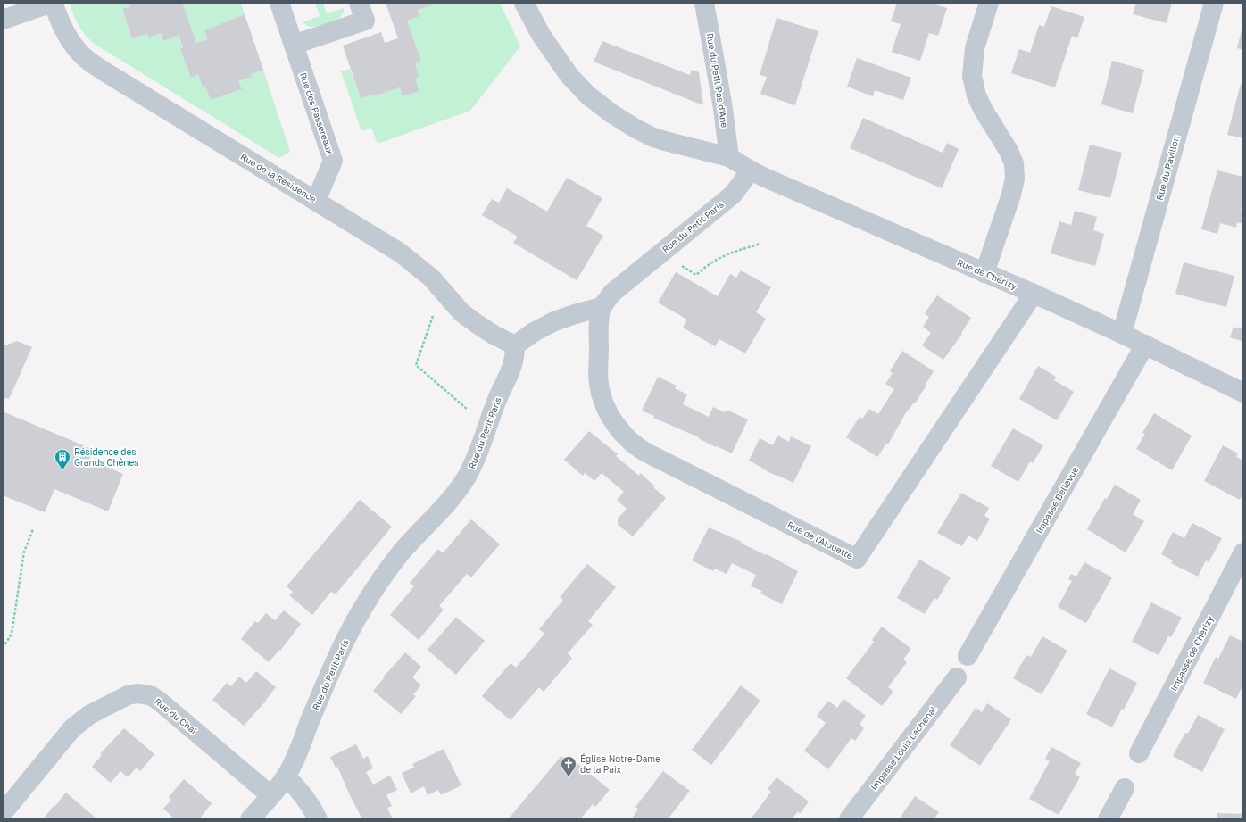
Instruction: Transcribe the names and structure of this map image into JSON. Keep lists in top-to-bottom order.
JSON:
{
  "streets": {
    "street": [
      "Rue du Petit Pas d'Ane",
      "Rue des Passereaux",
      "Rue du Pavillon",
      "Rue de la Résidence",
      "Rue du Petit Paris",
      "Rue de Chérizy",
      "Impasse Bellevue",
      "Rue de l'Alouette",
      "Impasse de Chérizy",
      "Rue du Chai",
      "Impasse Louis Lachenal"
    ]
  },
  "crossings": [
    ["Rue du Petit Pas d'Ane", "Rue de Chérizy"],
    ["Rue des Passereaux", "Rue de la Résidence"],
    ["Rue du Pavillon", "Rue de Chérizy"],
    ["Rue de la Résidence", "Rue du Petit Paris"],
    ["Rue du Petit Paris", "Rue de Chérizy"],
    ["Rue du Petit Paris", "Rue de l'Alouette"],
    ["Rue du Petit Paris", "Rue du Chai"],
    ["Rue de Chérizy", "Impasse Bellevue"],
    ["Rue de Chérizy", "Rue de l'Alouette"]
  ],
  "places": {
    "building": ["Résidence des Grands Chênes"],
    "church": ["Église Notre-Dame de la Paix"]
  }
}
